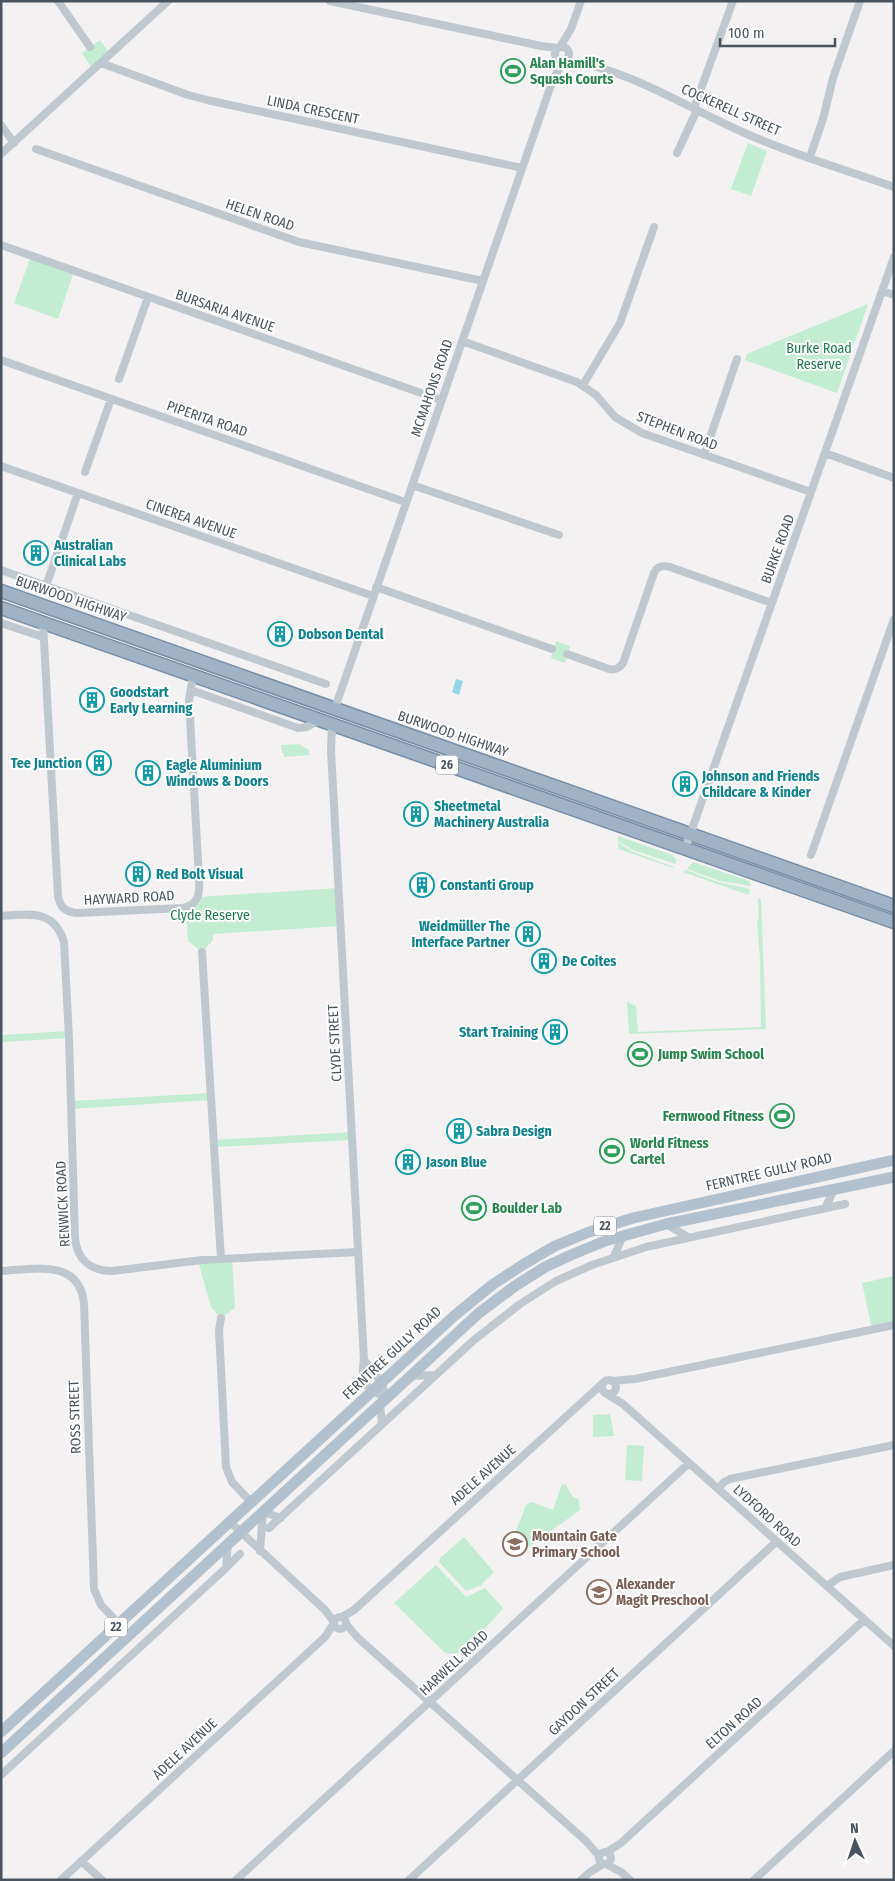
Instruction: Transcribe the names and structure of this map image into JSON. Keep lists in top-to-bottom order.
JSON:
{
  "streets": {
    "highway": ["BURWOOD HIGHWAY", "26"],
    "main road": ["FERNTREE GULLY ROAD", "22"],
    "street": [
      "LINDA CRESCENT",
      "COCKERELL STREET",
      "HELEN ROAD",
      "BURSARIA AVENUE",
      "MCMAHONS ROAD",
      "PIPERITA ROAD",
      "STEPHEN ROAD",
      "CINEREA AVENUE",
      "BURKE ROAD",
      "HAYWARD ROAD",
      "CLYDE STREET",
      "RENWICK ROAD",
      "ROSS STREET",
      "ADELE AVENUE",
      "LYDFORD ROAD",
      "HARWELL ROAD",
      "GAYDON STREET",
      "ELTON ROAD"
    ]
  },
  "crossings": [
    ["LINDA CRESCENT", "MCMAHONS ROAD"],
    ["COCKERELL STREET", "MCMAHONS ROAD"],
    ["HELEN ROAD", "MCMAHONS ROAD"],
    ["BURSARIA AVENUE", "MCMAHONS ROAD"],
    ["MCMAHONS ROAD", "PIPERITA ROAD"],
    ["MCMAHONS ROAD", "STEPHEN ROAD"],
    ["MCMAHONS ROAD", "CINEREA AVENUE"],
    ["MCMAHONS ROAD", "BURWOOD HIGHWAY"],
    ["STEPHEN ROAD", "BURKE ROAD"],
    ["BURKE ROAD", "BURWOOD HIGHWAY"],
    ["BURKE ROAD", "26"],
    ["26", "HAYWARD ROAD"],
    ["26", "CLYDE STREET"],
    ["CLYDE STREET", "FERNTREE GULLY ROAD"],
    ["CLYDE STREET", "RENWICK ROAD"],
    ["FERNTREE GULLY ROAD", "ROSS STREET"],
    ["ADELE AVENUE", "LYDFORD ROAD"],
    ["LYDFORD ROAD", "HARWELL ROAD"],
    ["LYDFORD ROAD", "GAYDON STREET"],
    ["LYDFORD ROAD", "ELTON ROAD"]
  ],
  "parks": ["Burke Road Reserve", "Clyde Reserve"],
  "places": {
    "sports": [
      "Alan Hamill's Squash Courts",
      "Jump Swim School",
      "Fernwood Fitness",
      "World Fitness Cartel",
      "Boulder Lab"
    ],
    "building": [
      "Australian Clinical Labs",
      "Dobson Dental",
      "Goodstart Early Learning",
      "Tee Junction",
      "Eagle Aluminium Windows & Doors",
      "Johnson and Friends Childcare & Kinder",
      "Sheetmetal Machinery Australia",
      "Red Bolt Visual",
      "Constanti Group",
      "Weidmüller The Interface Partner",
      "De Coites",
      "Start Training",
      "Sabra Design",
      "Jason Blue"
    ],
    "school or university": ["Mountain Gate Primary School", "Alexander Magit Preschool"]
  },
  "scale_bar": "100 m",
  "north": "top"
}
